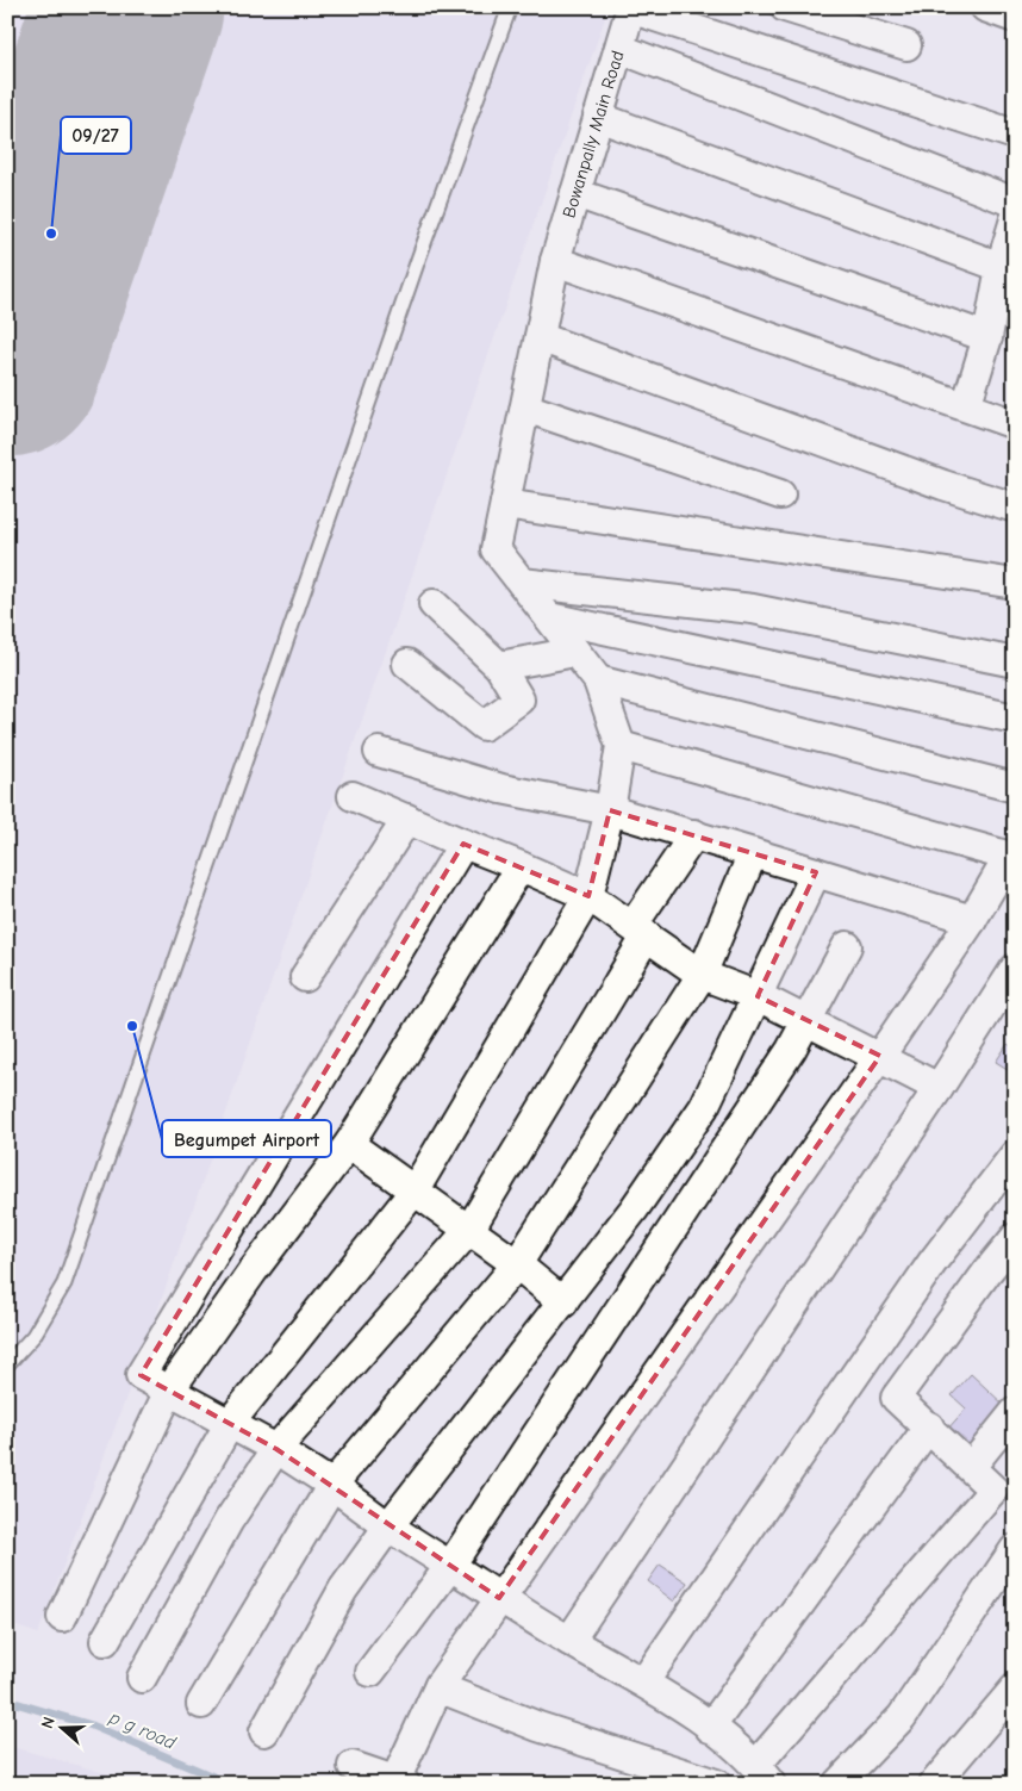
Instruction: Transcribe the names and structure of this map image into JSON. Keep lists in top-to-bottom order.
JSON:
{
  "streets": {
    "street": ["Bowanpally Main Road"]
  },
  "water": ["p g road"],
  "places": ["09/27", "Begumpet Airport"],
  "north": "left"
}
